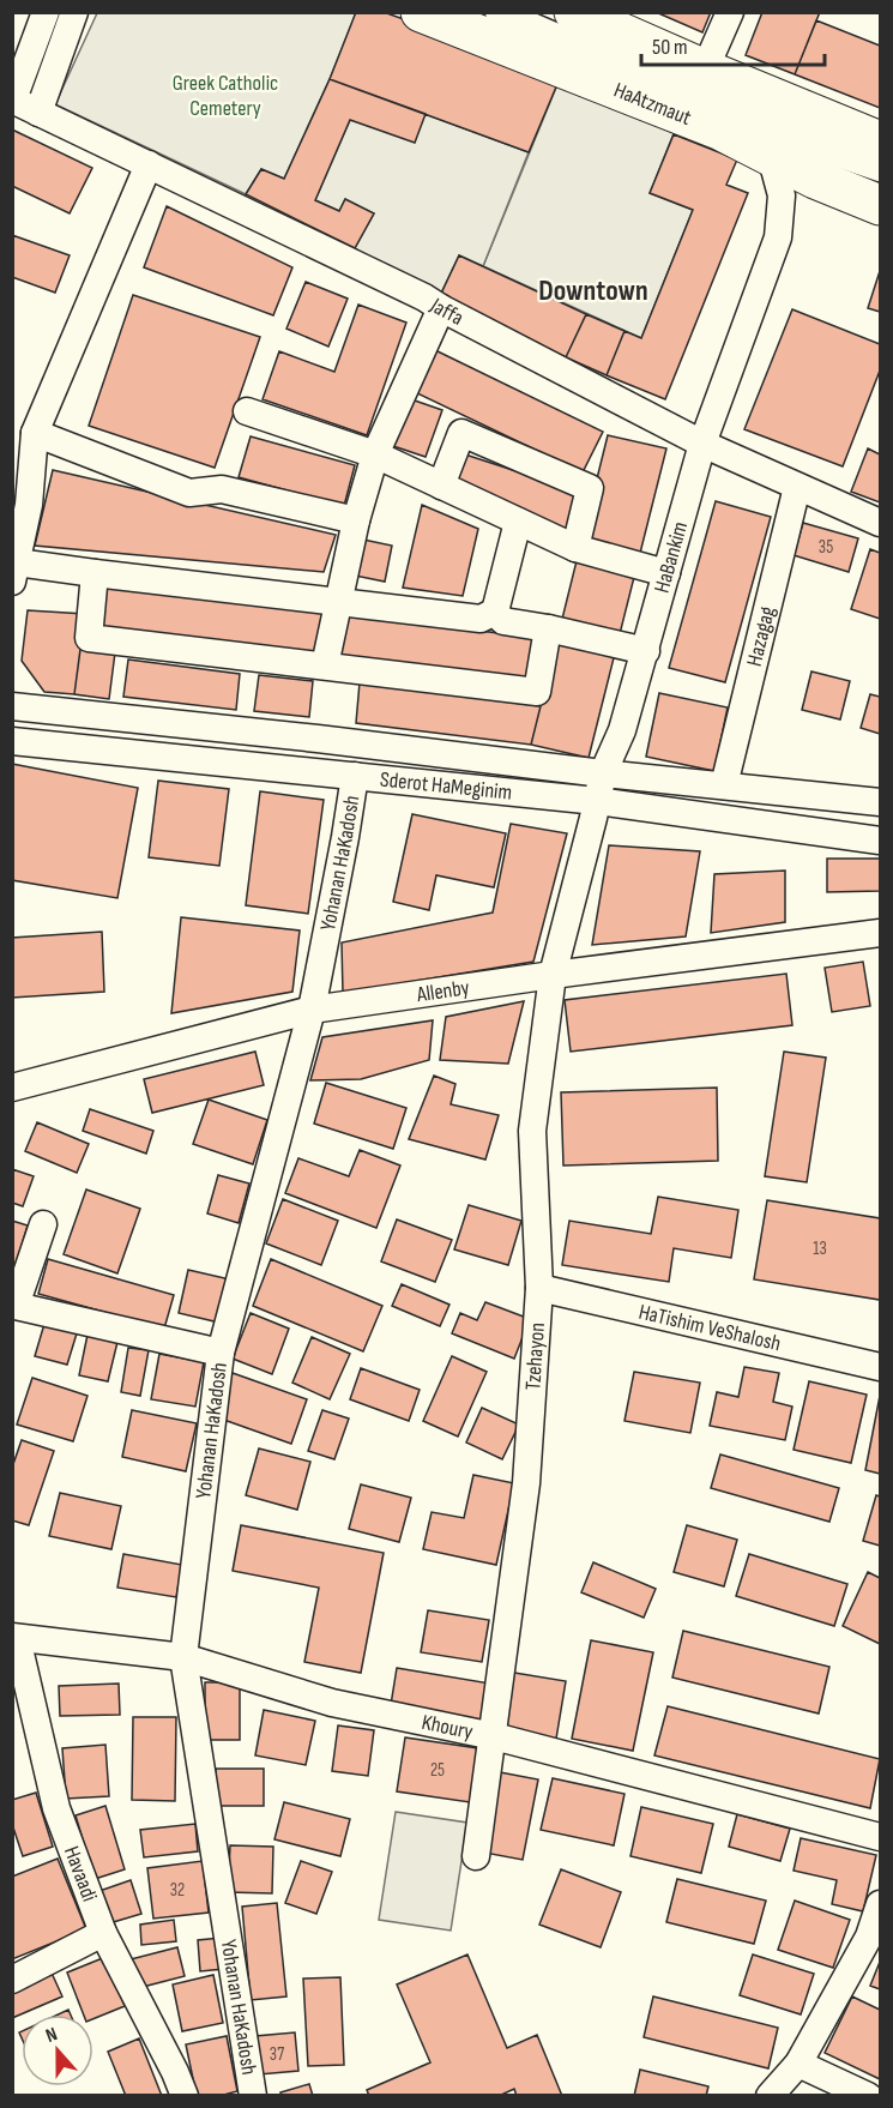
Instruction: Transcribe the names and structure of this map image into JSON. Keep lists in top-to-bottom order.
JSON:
{
  "streets": {
    "highway": ["HaAtzmaut"],
    "street": [
      "Jaffa",
      "HaBankim",
      "Hazagag",
      "Sderot HaMeginim",
      "Yohanan HaKadosh",
      "Allenby",
      "HaTishim VeShalosh",
      "Tzehayon",
      "Khoury",
      "Havaadi"
    ]
  },
  "crossings": [
    ["HaAtzmaut", "HaBankim"],
    ["Jaffa", "HaBankim"],
    ["Jaffa", "Hazagag"],
    ["HaBankim", "Sderot HaMeginim"],
    ["HaBankim", "Allenby"],
    ["HaBankim", "Tzehayon"],
    ["Hazagag", "Sderot HaMeginim"],
    ["Sderot HaMeginim", "Yohanan HaKadosh"],
    ["Yohanan HaKadosh", "Allenby"],
    ["Yohanan HaKadosh", "Khoury"],
    ["Allenby", "Tzehayon"],
    ["HaTishim VeShalosh", "Tzehayon"],
    ["Tzehayon", "Khoury"],
    ["Khoury", "Havaadi"]
  ],
  "districts": ["Downtown"],
  "parks": ["Greek Catholic Cemetery"],
  "house_numbers": [
    "35",
    "13",
    "25",
    "32",
    "37"
  ],
  "scale_bar": "50 m",
  "north": "top"
}
